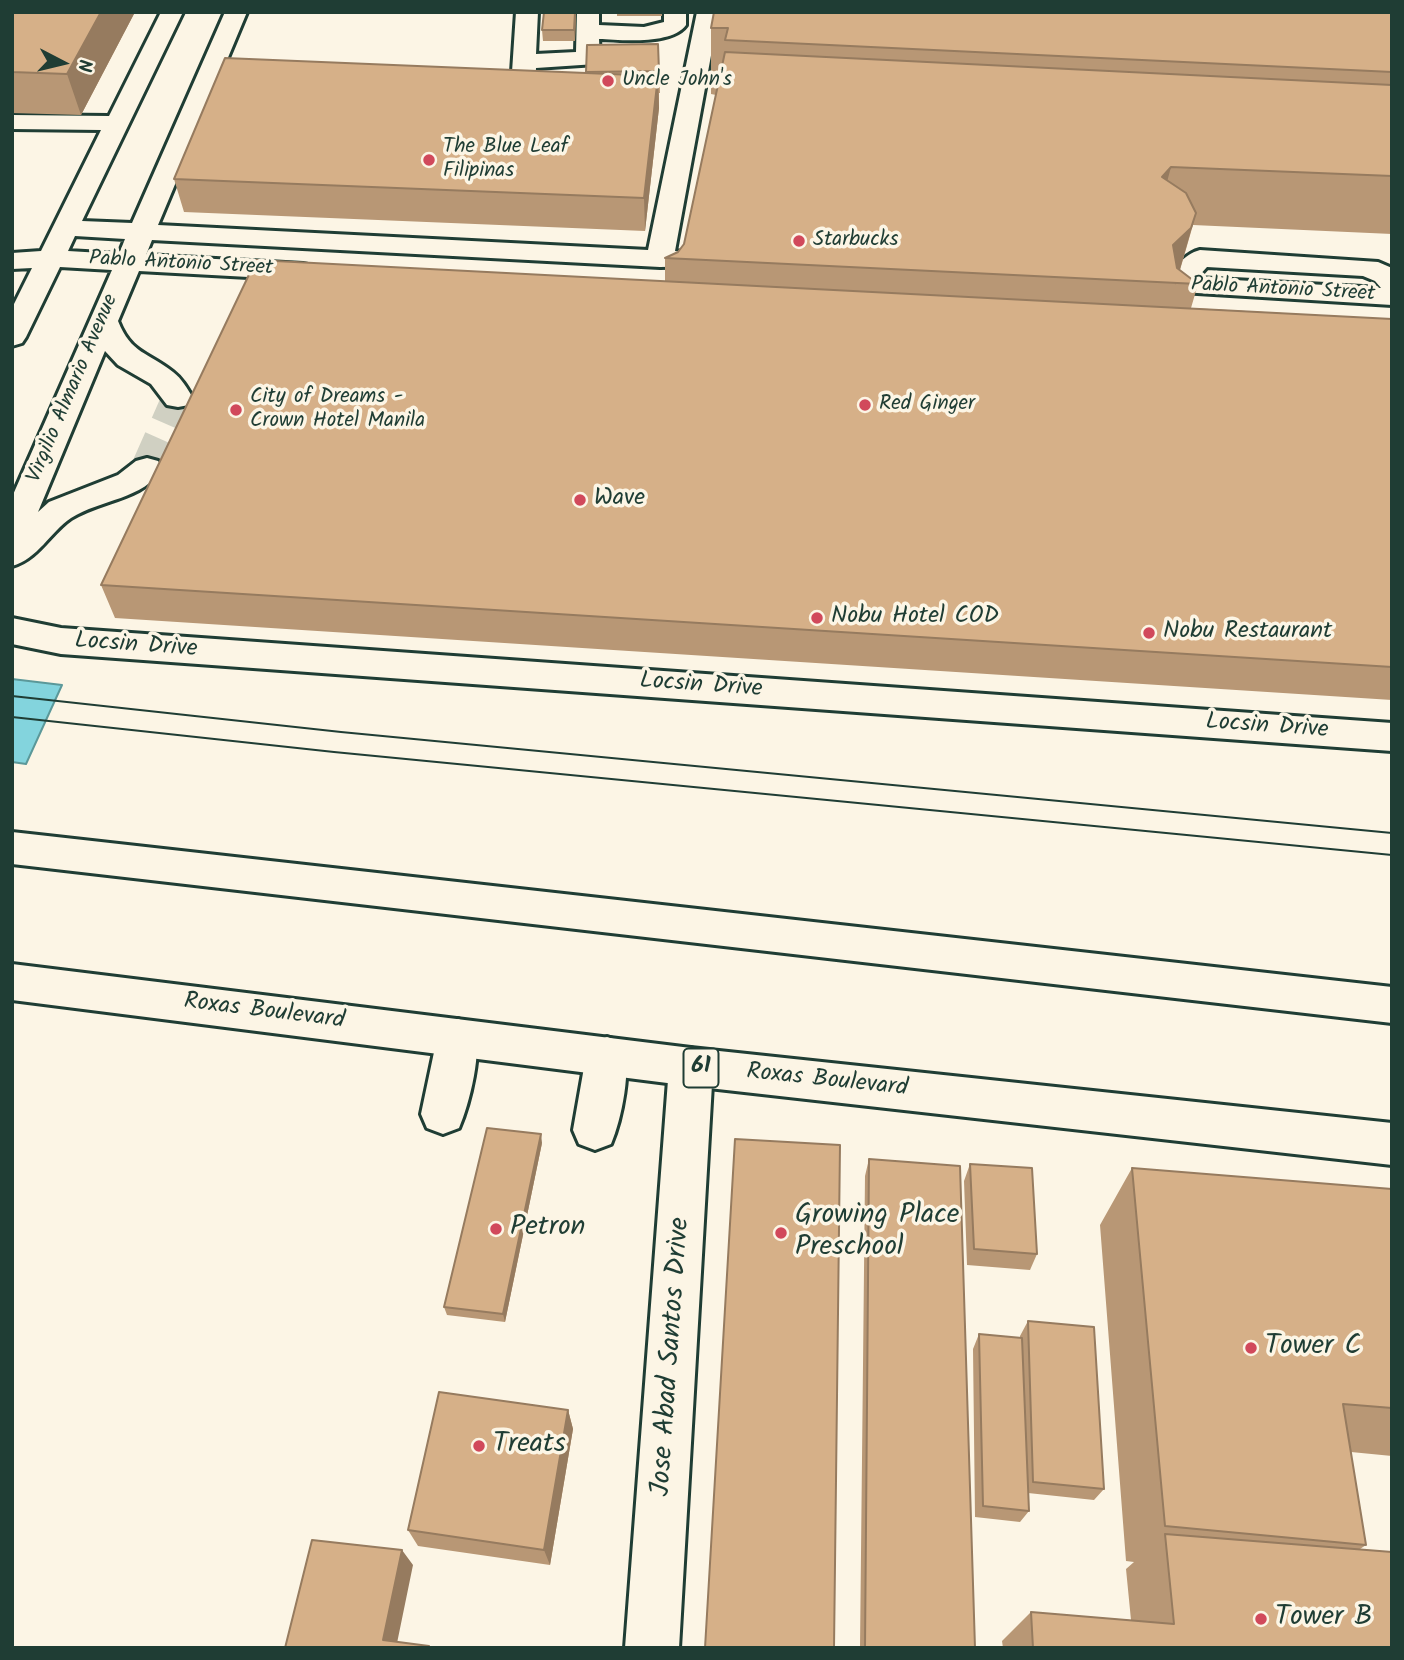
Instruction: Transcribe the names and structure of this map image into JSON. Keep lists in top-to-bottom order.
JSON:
{
  "streets": {
    "main road": [
      "Pablo Antonio Street",
      "Virgilio Almario Avenue",
      "Locsin Drive",
      "Roxas Boulevard",
      "61",
      "Jose Abad Santos Drive"
    ]
  },
  "crossings": [
    ["Pablo Antonio Street", "Virgilio Almario Avenue"],
    ["Roxas Boulevard", "Jose Abad Santos Drive"]
  ],
  "places": [
    "Uncle John's",
    "The Blue Leaf Filipinas",
    "Starbucks",
    "Red Ginger",
    "City of Dreams - Crown Hotel Manila",
    "Wave",
    "Nobu Hotel COD",
    "Nobu Restaurant",
    "Petron",
    "Growing Place Preschool",
    "Tower C",
    "Treats",
    "Tower B"
  ],
  "north": "right"
}
